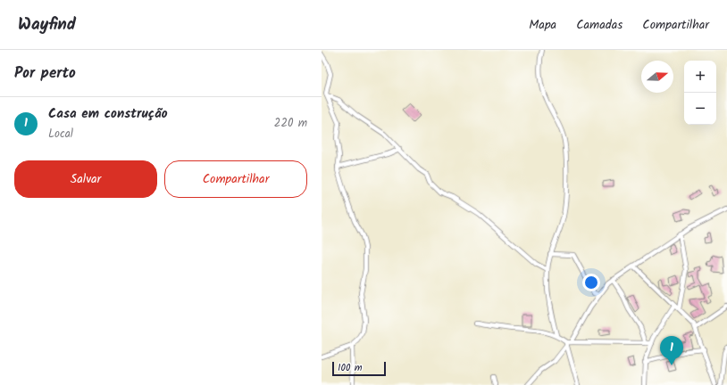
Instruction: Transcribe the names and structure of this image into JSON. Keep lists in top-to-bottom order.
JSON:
{
  "scale_bar": "100 m",
  "north": "right",
  "page": {
    "header": "Wayfind",
    "nav": ["Mapa", "Camadas", "Compartilhar"],
    "heading": "Por perto",
    "map_buttons": ["+", "−"],
    "list": [
      {
        "mark": "1",
        "name": "Casa em construção",
        "note": "Local",
        "value": "220 m"
      }
    ],
    "buttons": ["Salvar", "Compartilhar"],
    "pins": "1",
    "scale": "100 m"
  }
}
